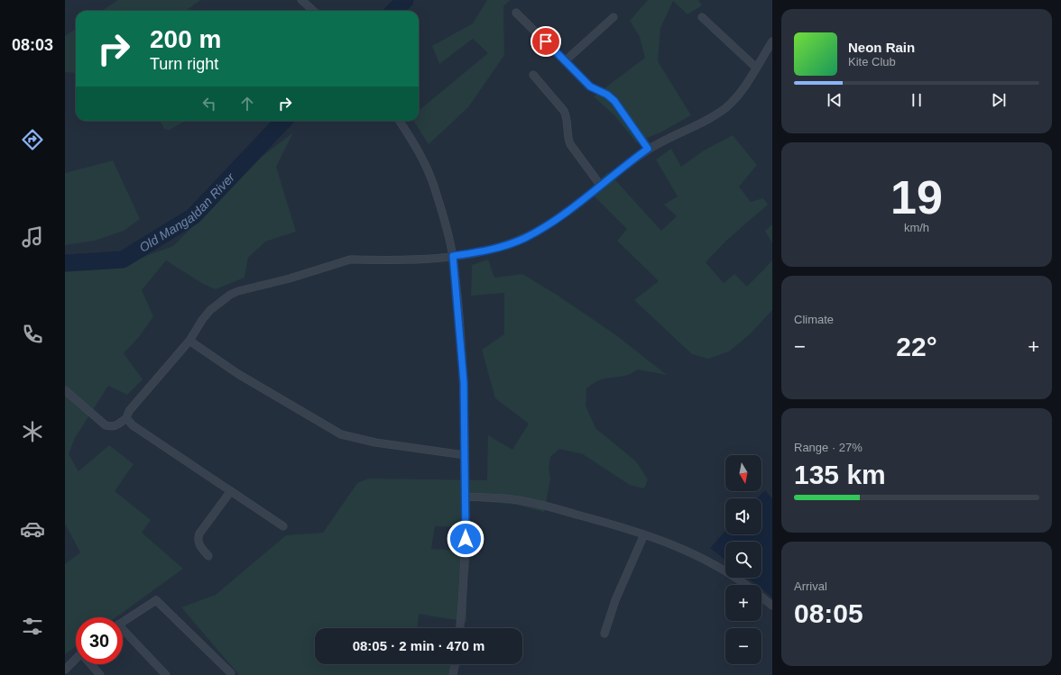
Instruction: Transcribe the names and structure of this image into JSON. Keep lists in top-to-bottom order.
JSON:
{
  "water": ["Old Mangaldan River"],
  "north": "bottom",
  "page": {
    "tabs": "08:03",
    "turn": ["200 m", "Turn right"],
    "song": ["Neon Rain", "Kite Club"],
    "tile": [
      ["19", "km/h"],
      "Climate",
      ["Range · 27%", "135 km"],
      ["Arrival", "08:05"]
    ],
    "heat": ["−", "22°", "+"],
    "map_buttons": ["+", "−"],
    "limit": "30",
    "trip": "08:05 · 2 min · 470 m"
  }
}
